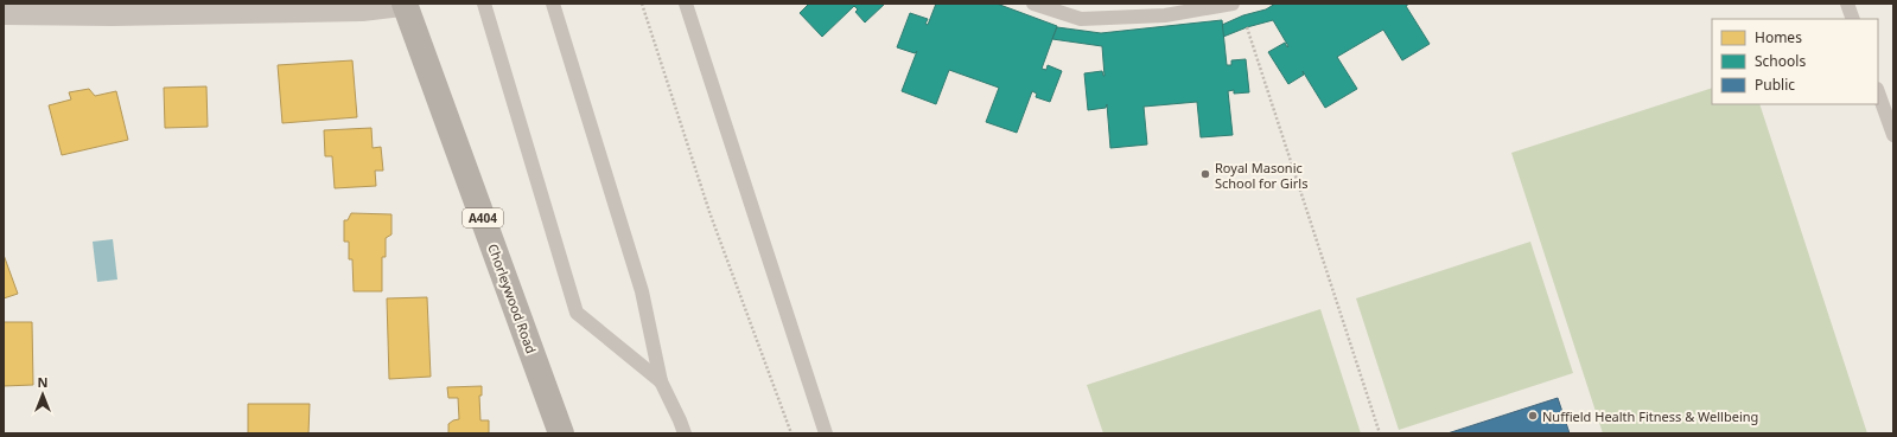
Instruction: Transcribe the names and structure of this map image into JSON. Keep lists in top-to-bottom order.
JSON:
{
  "streets": {
    "main road": ["A404", "Chorleywood Road"]
  },
  "places": ["Royal Masonic School for Girls", "Nuffield Health Fitness & Wellbeing"],
  "legend": ["Homes", "Schools", "Public"],
  "north": "top"
}
